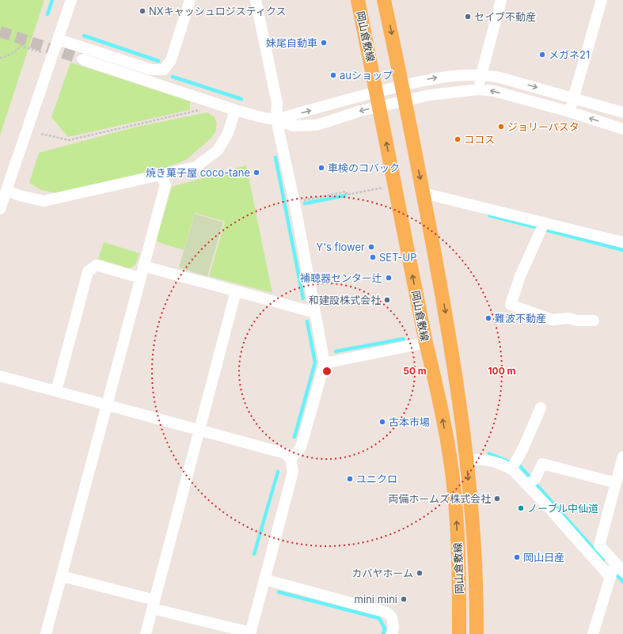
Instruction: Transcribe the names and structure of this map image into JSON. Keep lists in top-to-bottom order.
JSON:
{
  "streets": {
    "main road": ["岡山倉敷線"]
  },
  "places": [
    "NXキャッシュロジスティクス",
    "セイブ不動産",
    "妹尾自動車",
    "メガネ21",
    "auショップ",
    "ジョリーパスタ",
    "ココス",
    "車検のコバック",
    "焼き菓子屋 coco-tane",
    "Y's flower",
    "SET-UP",
    "補聴器センター辻",
    "和建設株式会社",
    "難波不動産",
    "古本市場",
    "ユニクロ",
    "両備ホームズ株式会社",
    "ノーブル中仙道",
    "岡山日産",
    "カバヤホーム",
    "mini mini"
  ],
  "rings": ["50 m", "100 m"]
}
